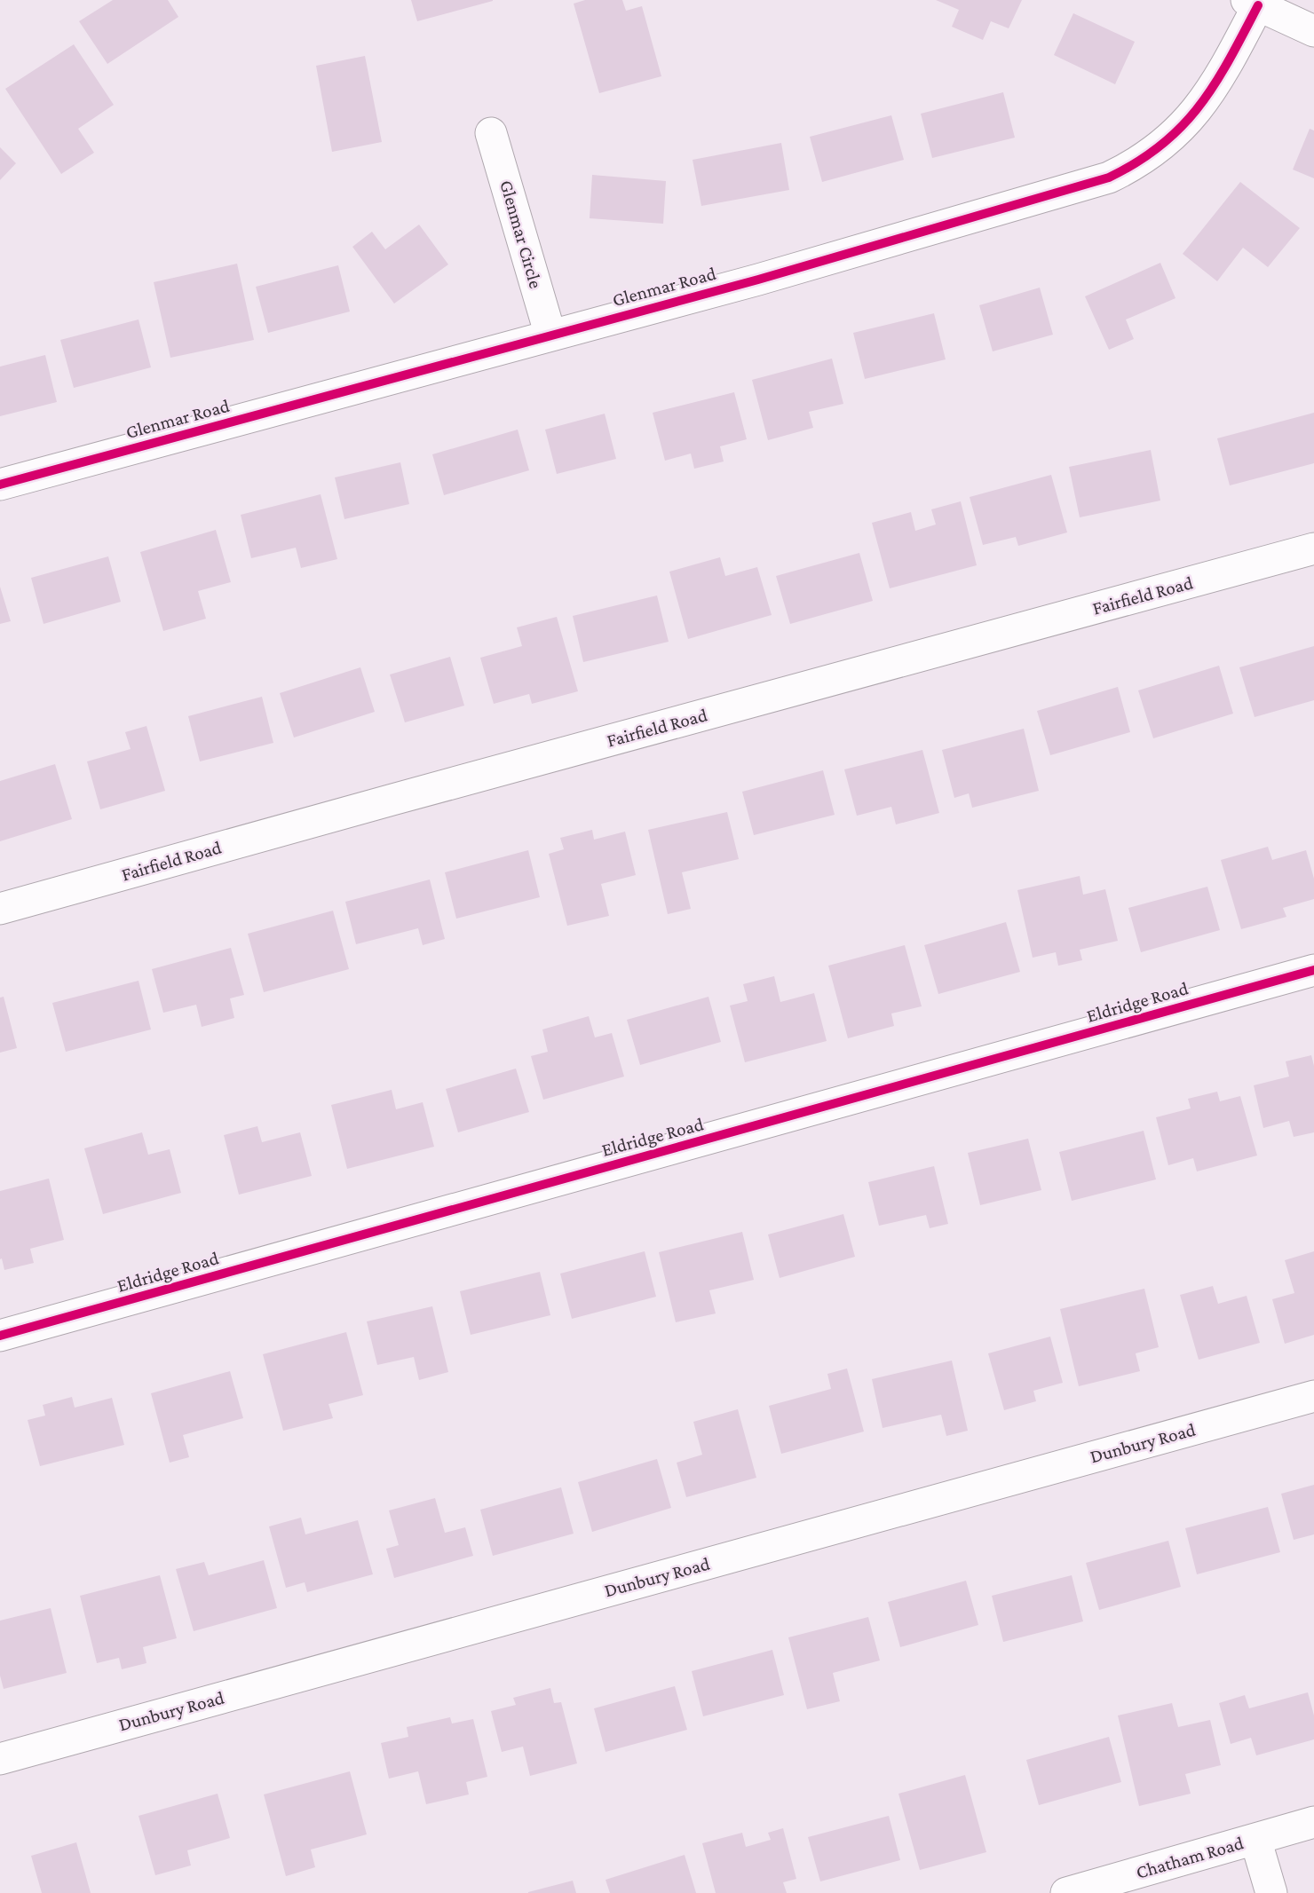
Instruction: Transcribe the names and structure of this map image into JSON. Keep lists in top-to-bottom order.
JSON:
{
  "streets": {
    "street": [
      "Glenmar Circle",
      "Glenmar Road",
      "Fairfield Road",
      "Eldridge Road",
      "Dunbury Road",
      "Chatham Road"
    ]
  },
  "crossings": [
    ["Glenmar Circle", "Glenmar Road"]
  ]
}
